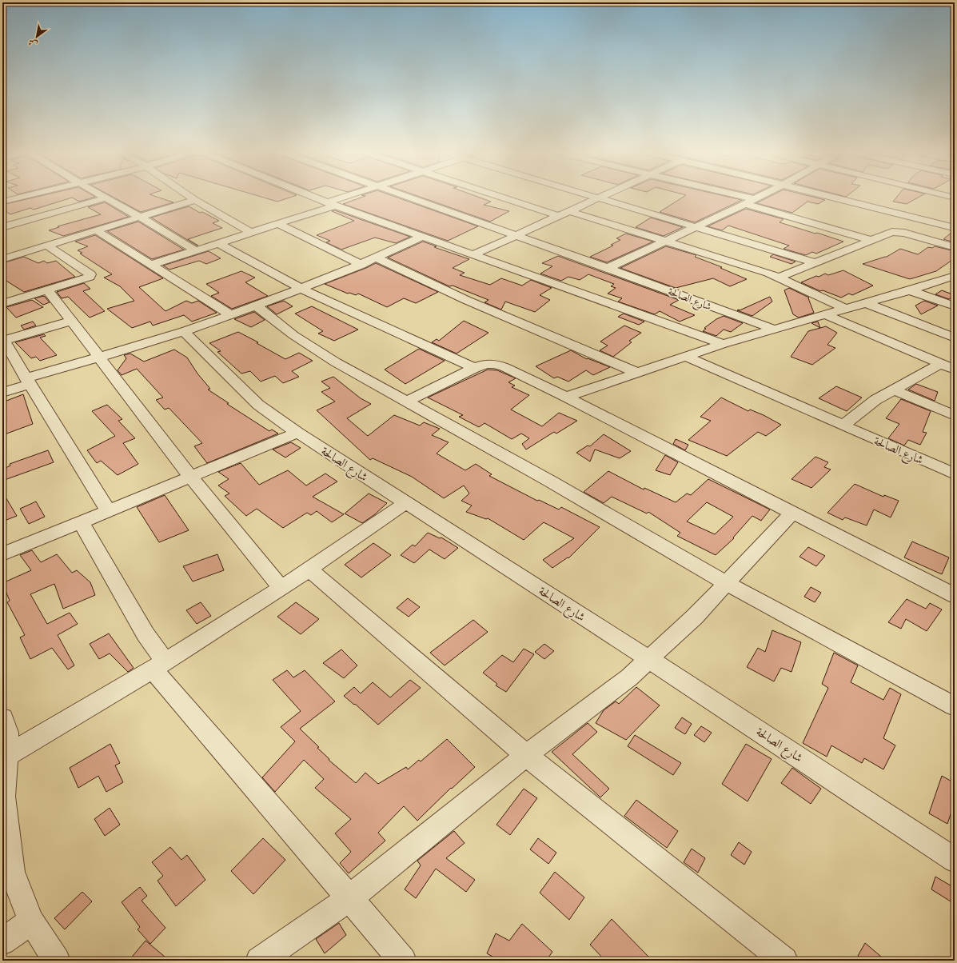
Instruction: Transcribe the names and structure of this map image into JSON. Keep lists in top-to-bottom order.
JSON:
{
  "streets": {
    "street": ["شارع الصالحة"]
  },
  "north": "bottom left"
}
